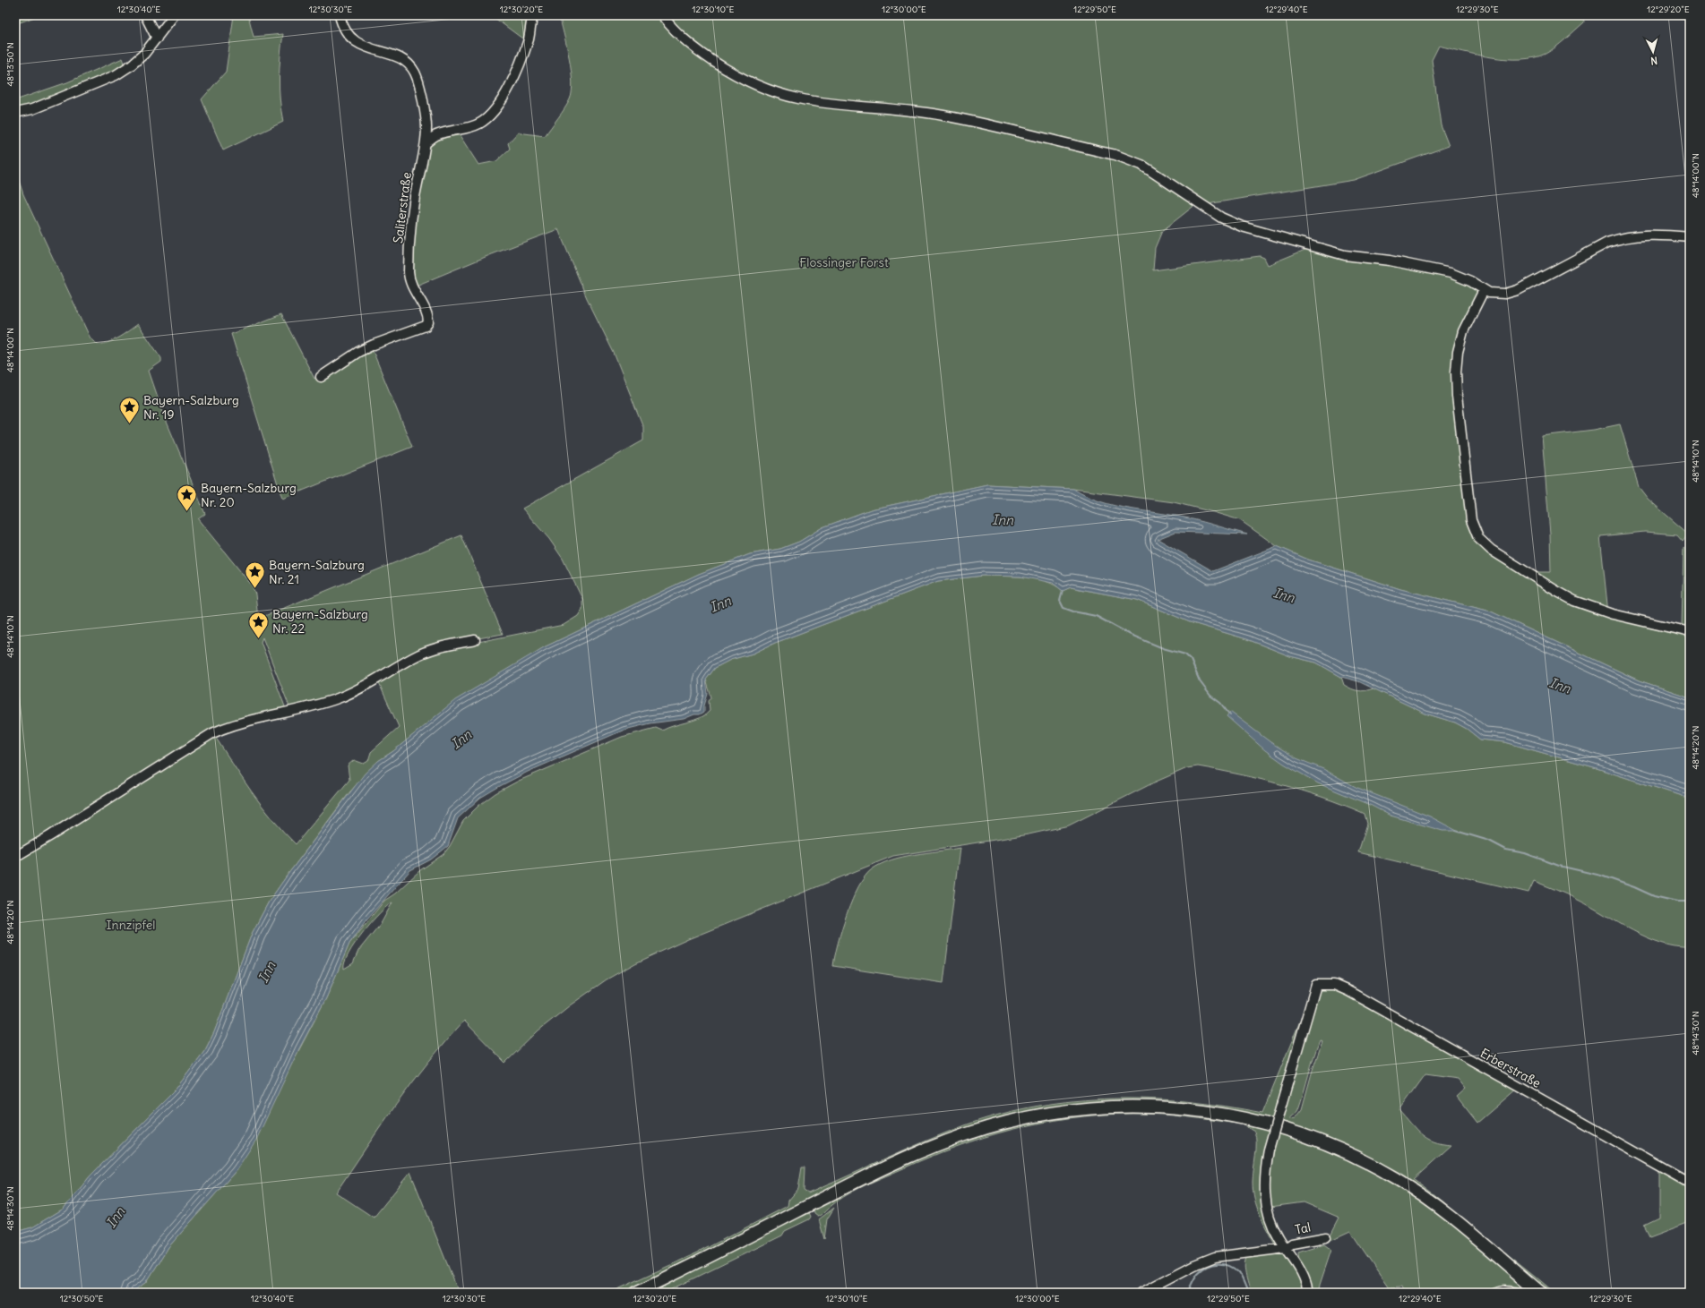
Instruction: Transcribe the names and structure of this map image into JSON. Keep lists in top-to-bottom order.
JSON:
{
  "streets": {
    "street": ["Saliterstraße", "Erberstraße", "Tal"]
  },
  "crossings": [
    ["Erberstraße", "Tal"]
  ],
  "water": ["Inn"],
  "parks": ["Flossinger Forst", "Innzipfel"],
  "places": {
    "place": [
      "Bayern-Salzburg Nr. 19",
      "Bayern-Salzburg Nr. 20",
      "Bayern-Salzburg Nr. 21",
      "Bayern-Salzburg Nr. 22"
    ]
  },
  "north": "bottom",
  "coordinates": [
    "12°30'40\"E",
    "12°30'30\"E",
    "12°30'20\"E",
    "12°30'10\"E",
    "12°30'00\"E",
    "12°29'50\"E",
    "12°29'40\"E",
    "12°29'30\"E",
    "12°29'20\"E",
    "48°13'50\"N",
    "48°14'00\"N",
    "48°14'10\"N",
    "48°14'20\"N",
    "48°14'30\"N",
    "12°30'50\"E"
  ]
}
